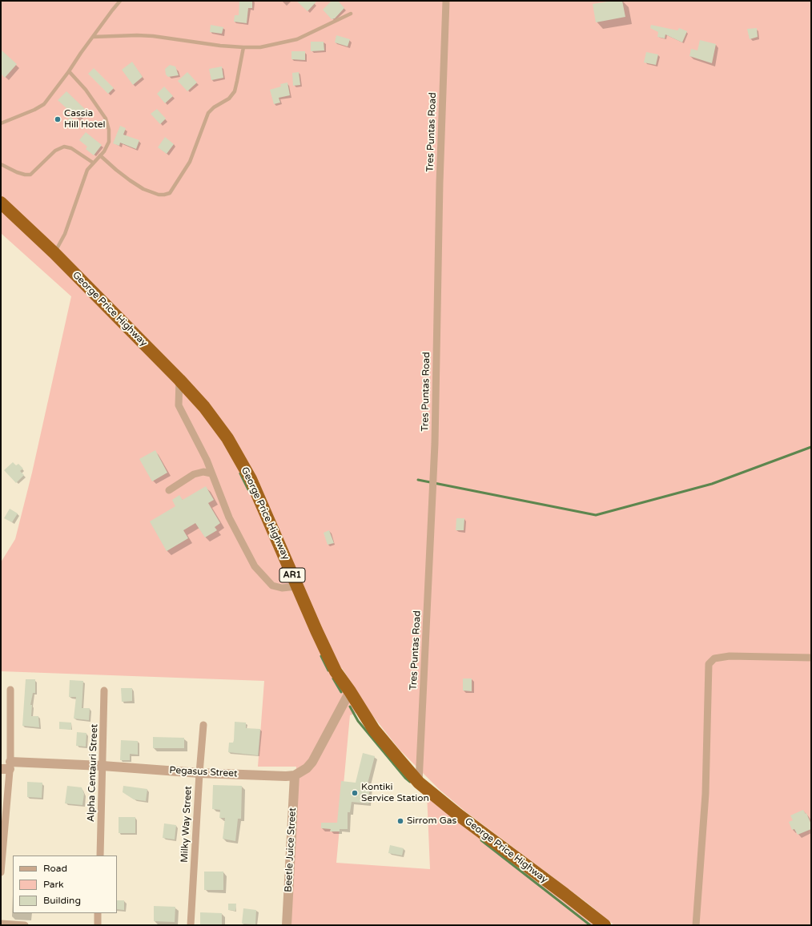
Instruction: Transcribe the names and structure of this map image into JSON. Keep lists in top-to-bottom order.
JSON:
{
  "streets": {
    "highway": ["George Price Highway", "AR1"],
    "street": [
      "Tres Puntas Road",
      "Pegasus Street",
      "Alpha Centauri Street",
      "Milky Way Street",
      "Beetle Juice Street"
    ]
  },
  "crossings": [
    ["Tres Puntas Road", "George Price Highway"],
    ["George Price Highway", "Pegasus Street"],
    ["Pegasus Street", "Alpha Centauri Street"],
    ["Pegasus Street", "Milky Way Street"],
    ["Pegasus Street", "Beetle Juice Street"]
  ],
  "places": ["Cassia Hill Hotel", "Kontiki Service Station", "Sirrom Gas"],
  "legend": ["Road", "Park", "Building"]
}
